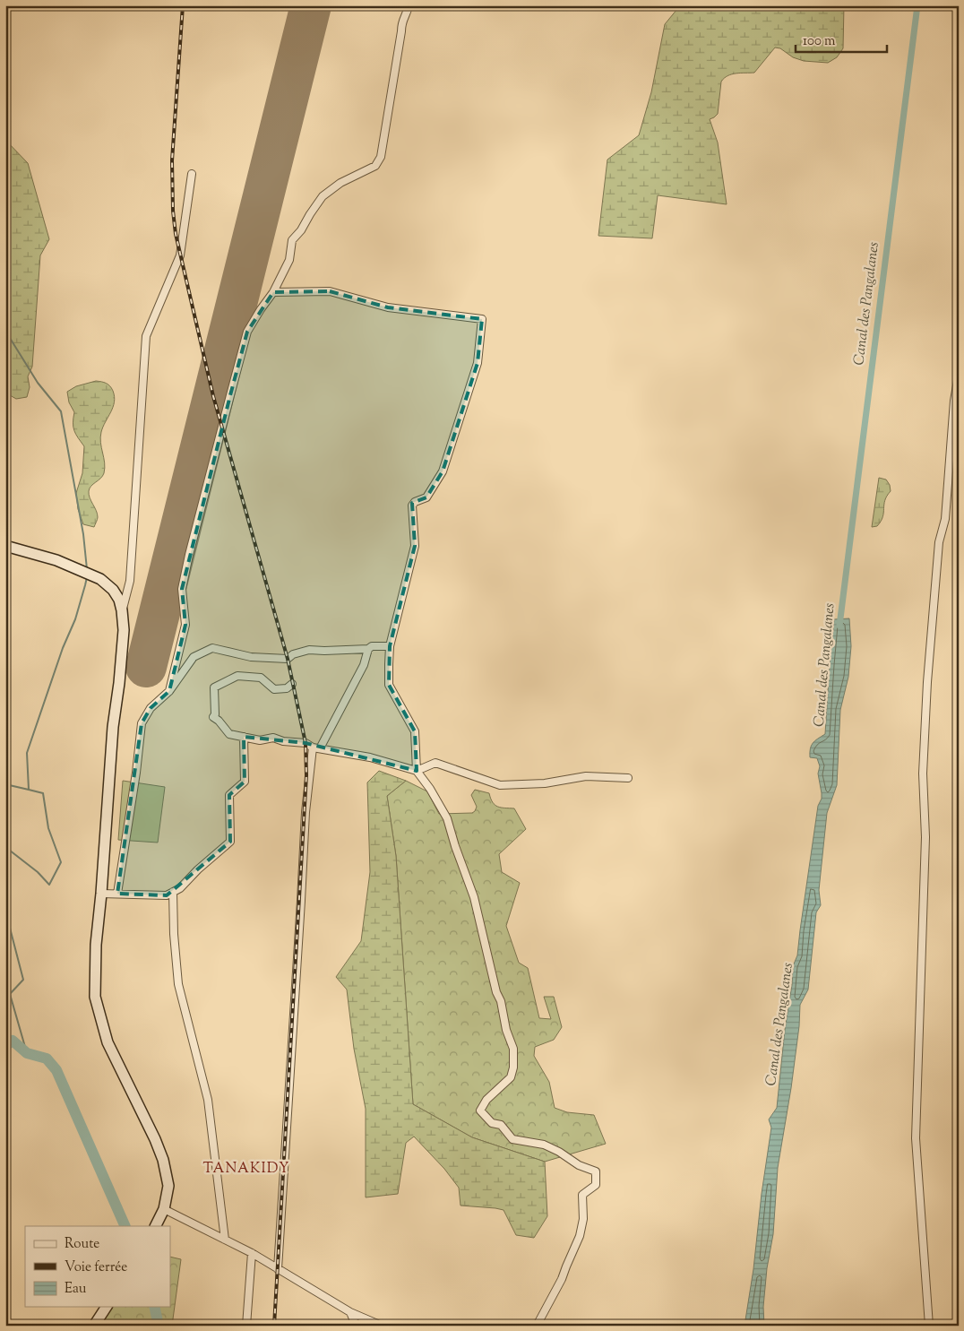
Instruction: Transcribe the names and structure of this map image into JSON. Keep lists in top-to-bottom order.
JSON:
{
  "districts": ["TANAKIDY"],
  "water": ["Canal des Pangalanes"],
  "legend": ["Route", "Voie ferrée", "Eau"],
  "scale_bar": "100 m"
}
